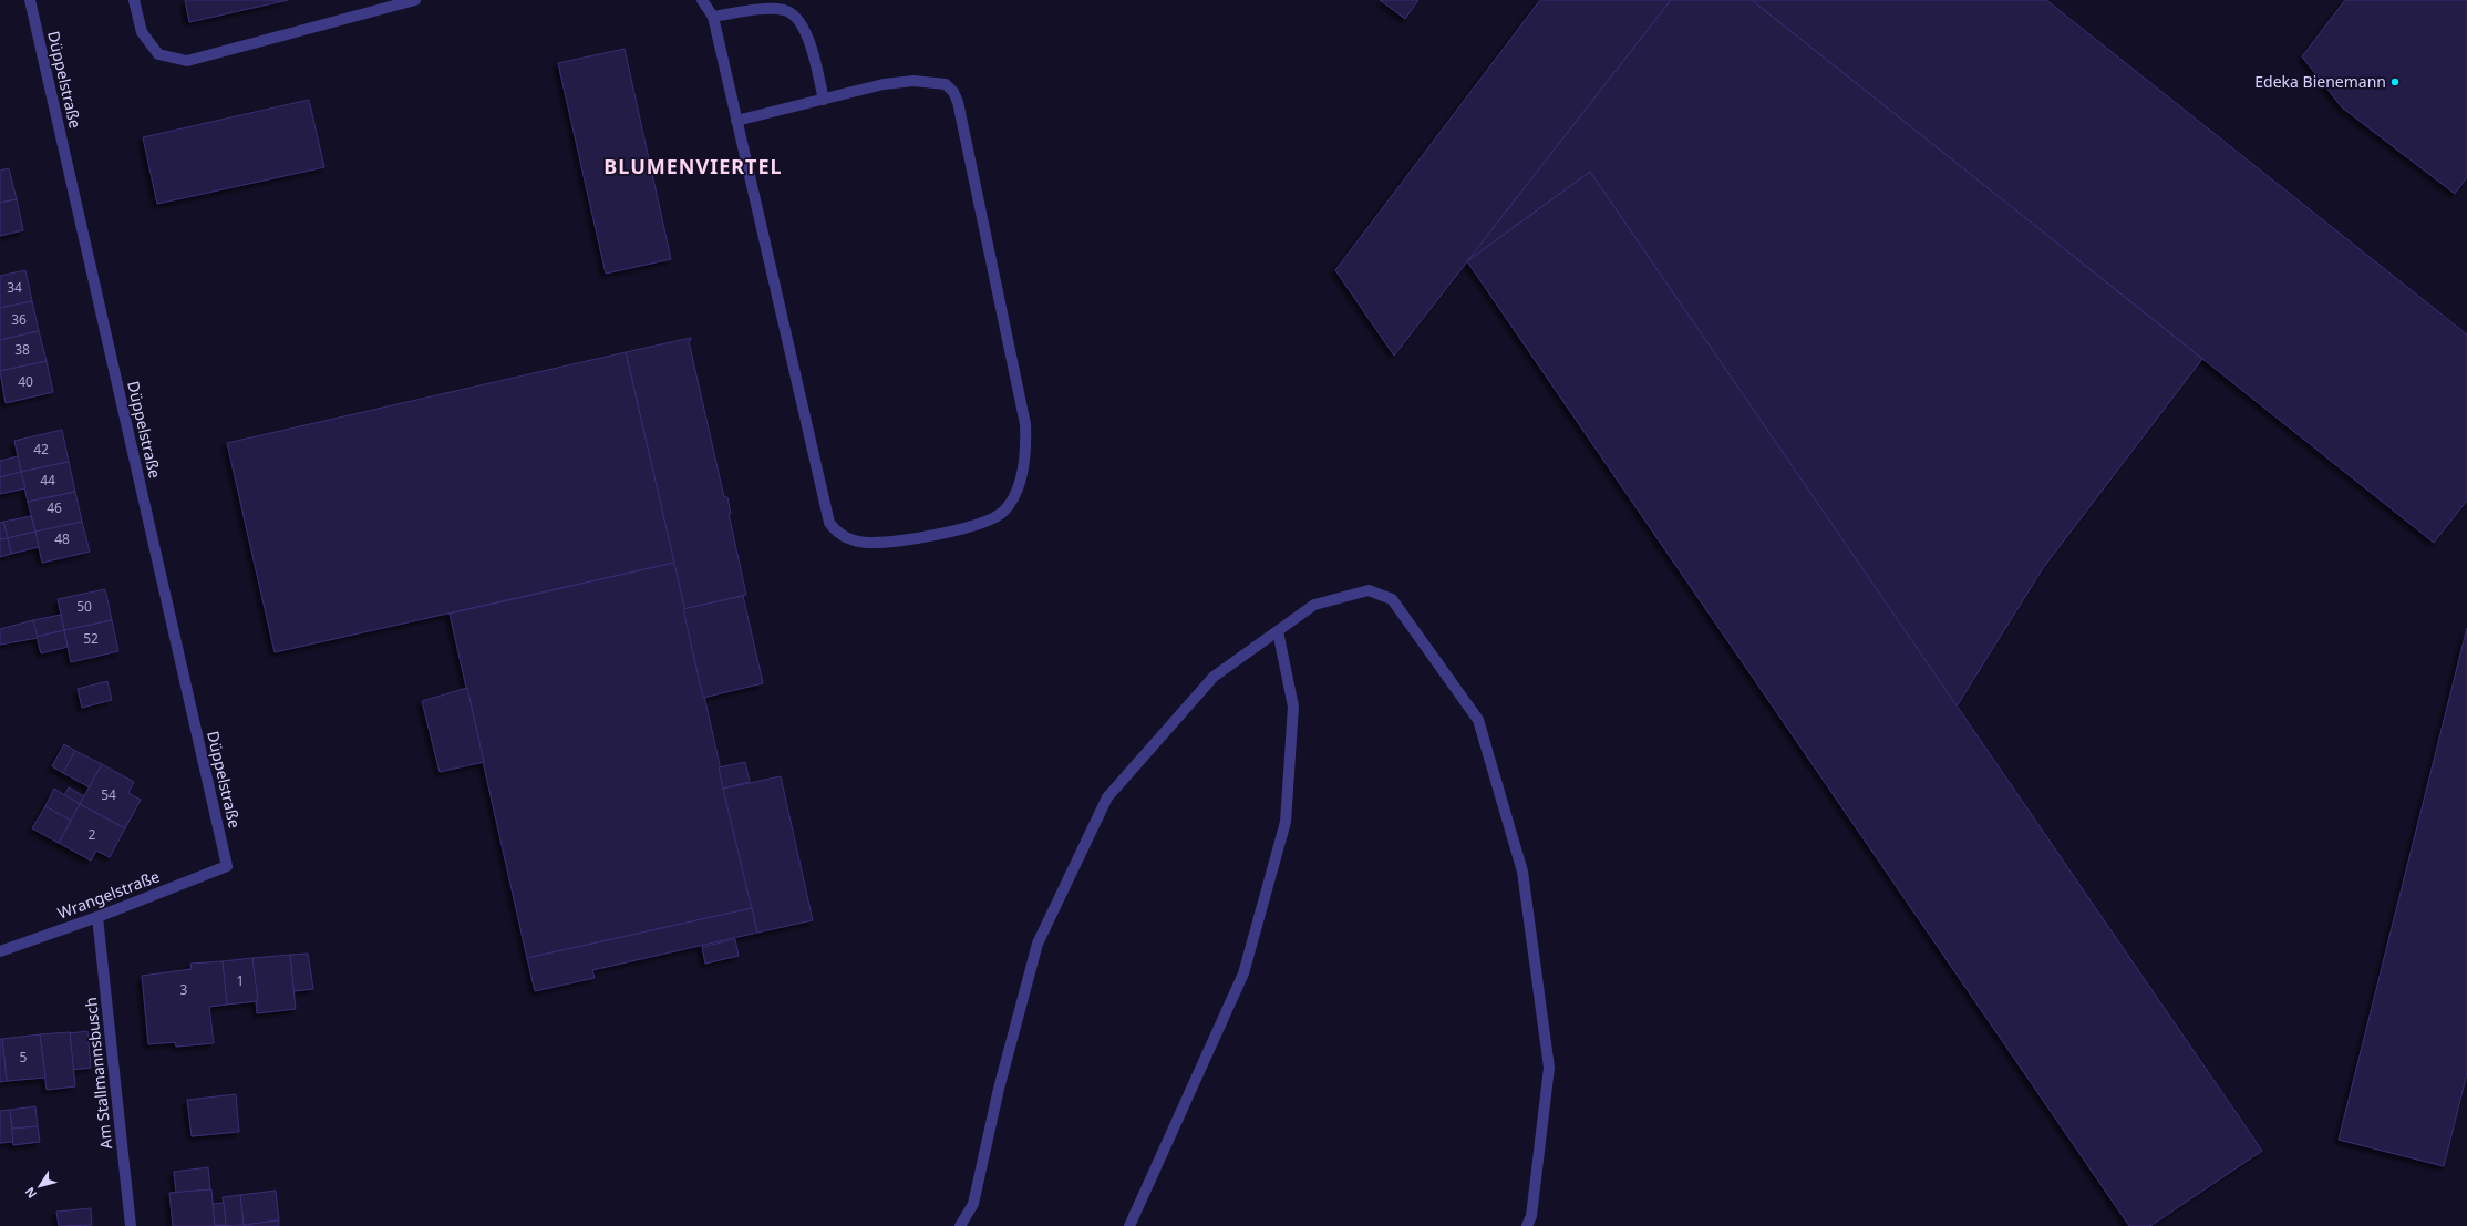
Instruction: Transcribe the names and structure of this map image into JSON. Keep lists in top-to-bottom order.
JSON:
{
  "streets": {
    "street": ["Düppelstraße", "Wrangelstraße", "Am Stallmannsbusch"]
  },
  "crossings": [
    ["Düppelstraße", "Wrangelstraße"],
    ["Wrangelstraße", "Am Stallmannsbusch"]
  ],
  "districts": ["BLUMENVIERTEL"],
  "places": ["Edeka Bienemann"],
  "house_numbers": [
    "34",
    "36",
    "38",
    "40",
    "42",
    "44",
    "46",
    "48",
    "50",
    "52",
    "54",
    "2",
    "1",
    "3",
    "5"
  ],
  "north": "bottom left"
}
